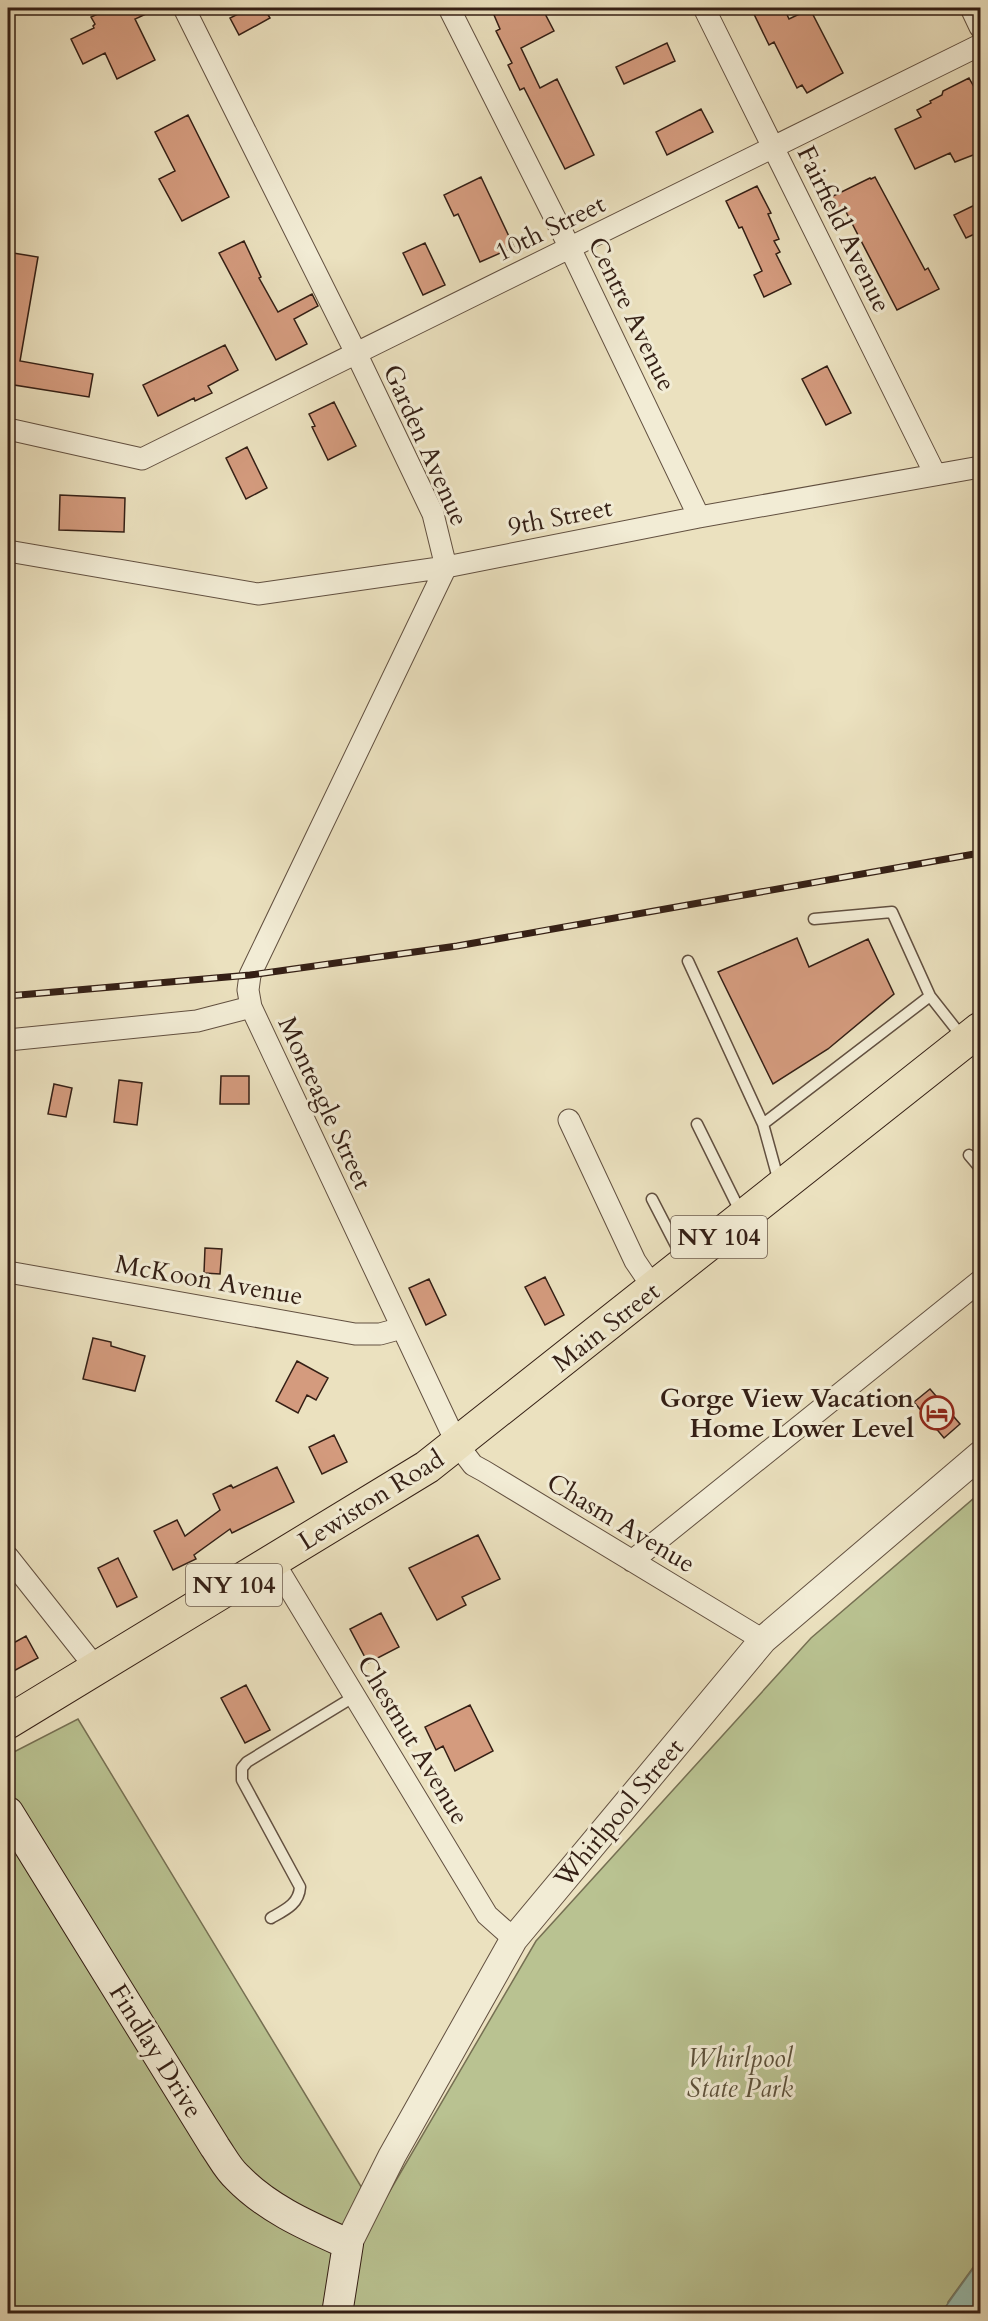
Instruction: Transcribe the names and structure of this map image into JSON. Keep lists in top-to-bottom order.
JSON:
{
  "streets": {
    "main road": [
      "NY 104",
      "Main Street",
      "Lewiston Road",
      "Findlay Drive"
    ],
    "street": [
      "10th Street",
      "Fairfield Avenue",
      "Centre Avenue",
      "Garden Avenue",
      "9th Street",
      "Monteagle Street",
      "McKoon Avenue",
      "Chasm Avenue",
      "Chestnut Avenue",
      "Whirlpool Street"
    ]
  },
  "crossings": [
    ["10th Street", "Fairfield Avenue"],
    ["10th Street", "Centre Avenue"],
    ["10th Street", "Garden Avenue"],
    ["Fairfield Avenue", "9th Street"],
    ["Centre Avenue", "9th Street"],
    ["Garden Avenue", "9th Street"],
    ["Garden Avenue", "Monteagle Street"],
    ["Monteagle Street", "McKoon Avenue"],
    ["Monteagle Street", "Main Street"],
    ["Monteagle Street", "Lewiston Road"],
    ["Monteagle Street", "Chasm Avenue"],
    ["Main Street", "Lewiston Road"],
    ["Main Street", "Chasm Avenue"],
    ["Lewiston Road", "Chasm Avenue"],
    ["Lewiston Road", "Chestnut Avenue"],
    ["Chasm Avenue", "Whirlpool Street"],
    ["Chestnut Avenue", "Whirlpool Street"],
    ["Whirlpool Street", "Findlay Drive"]
  ],
  "parks": ["Whirlpool State Park"],
  "places": {
    "hotel": ["Gorge View Vacation Home Lower Level"]
  }
}
